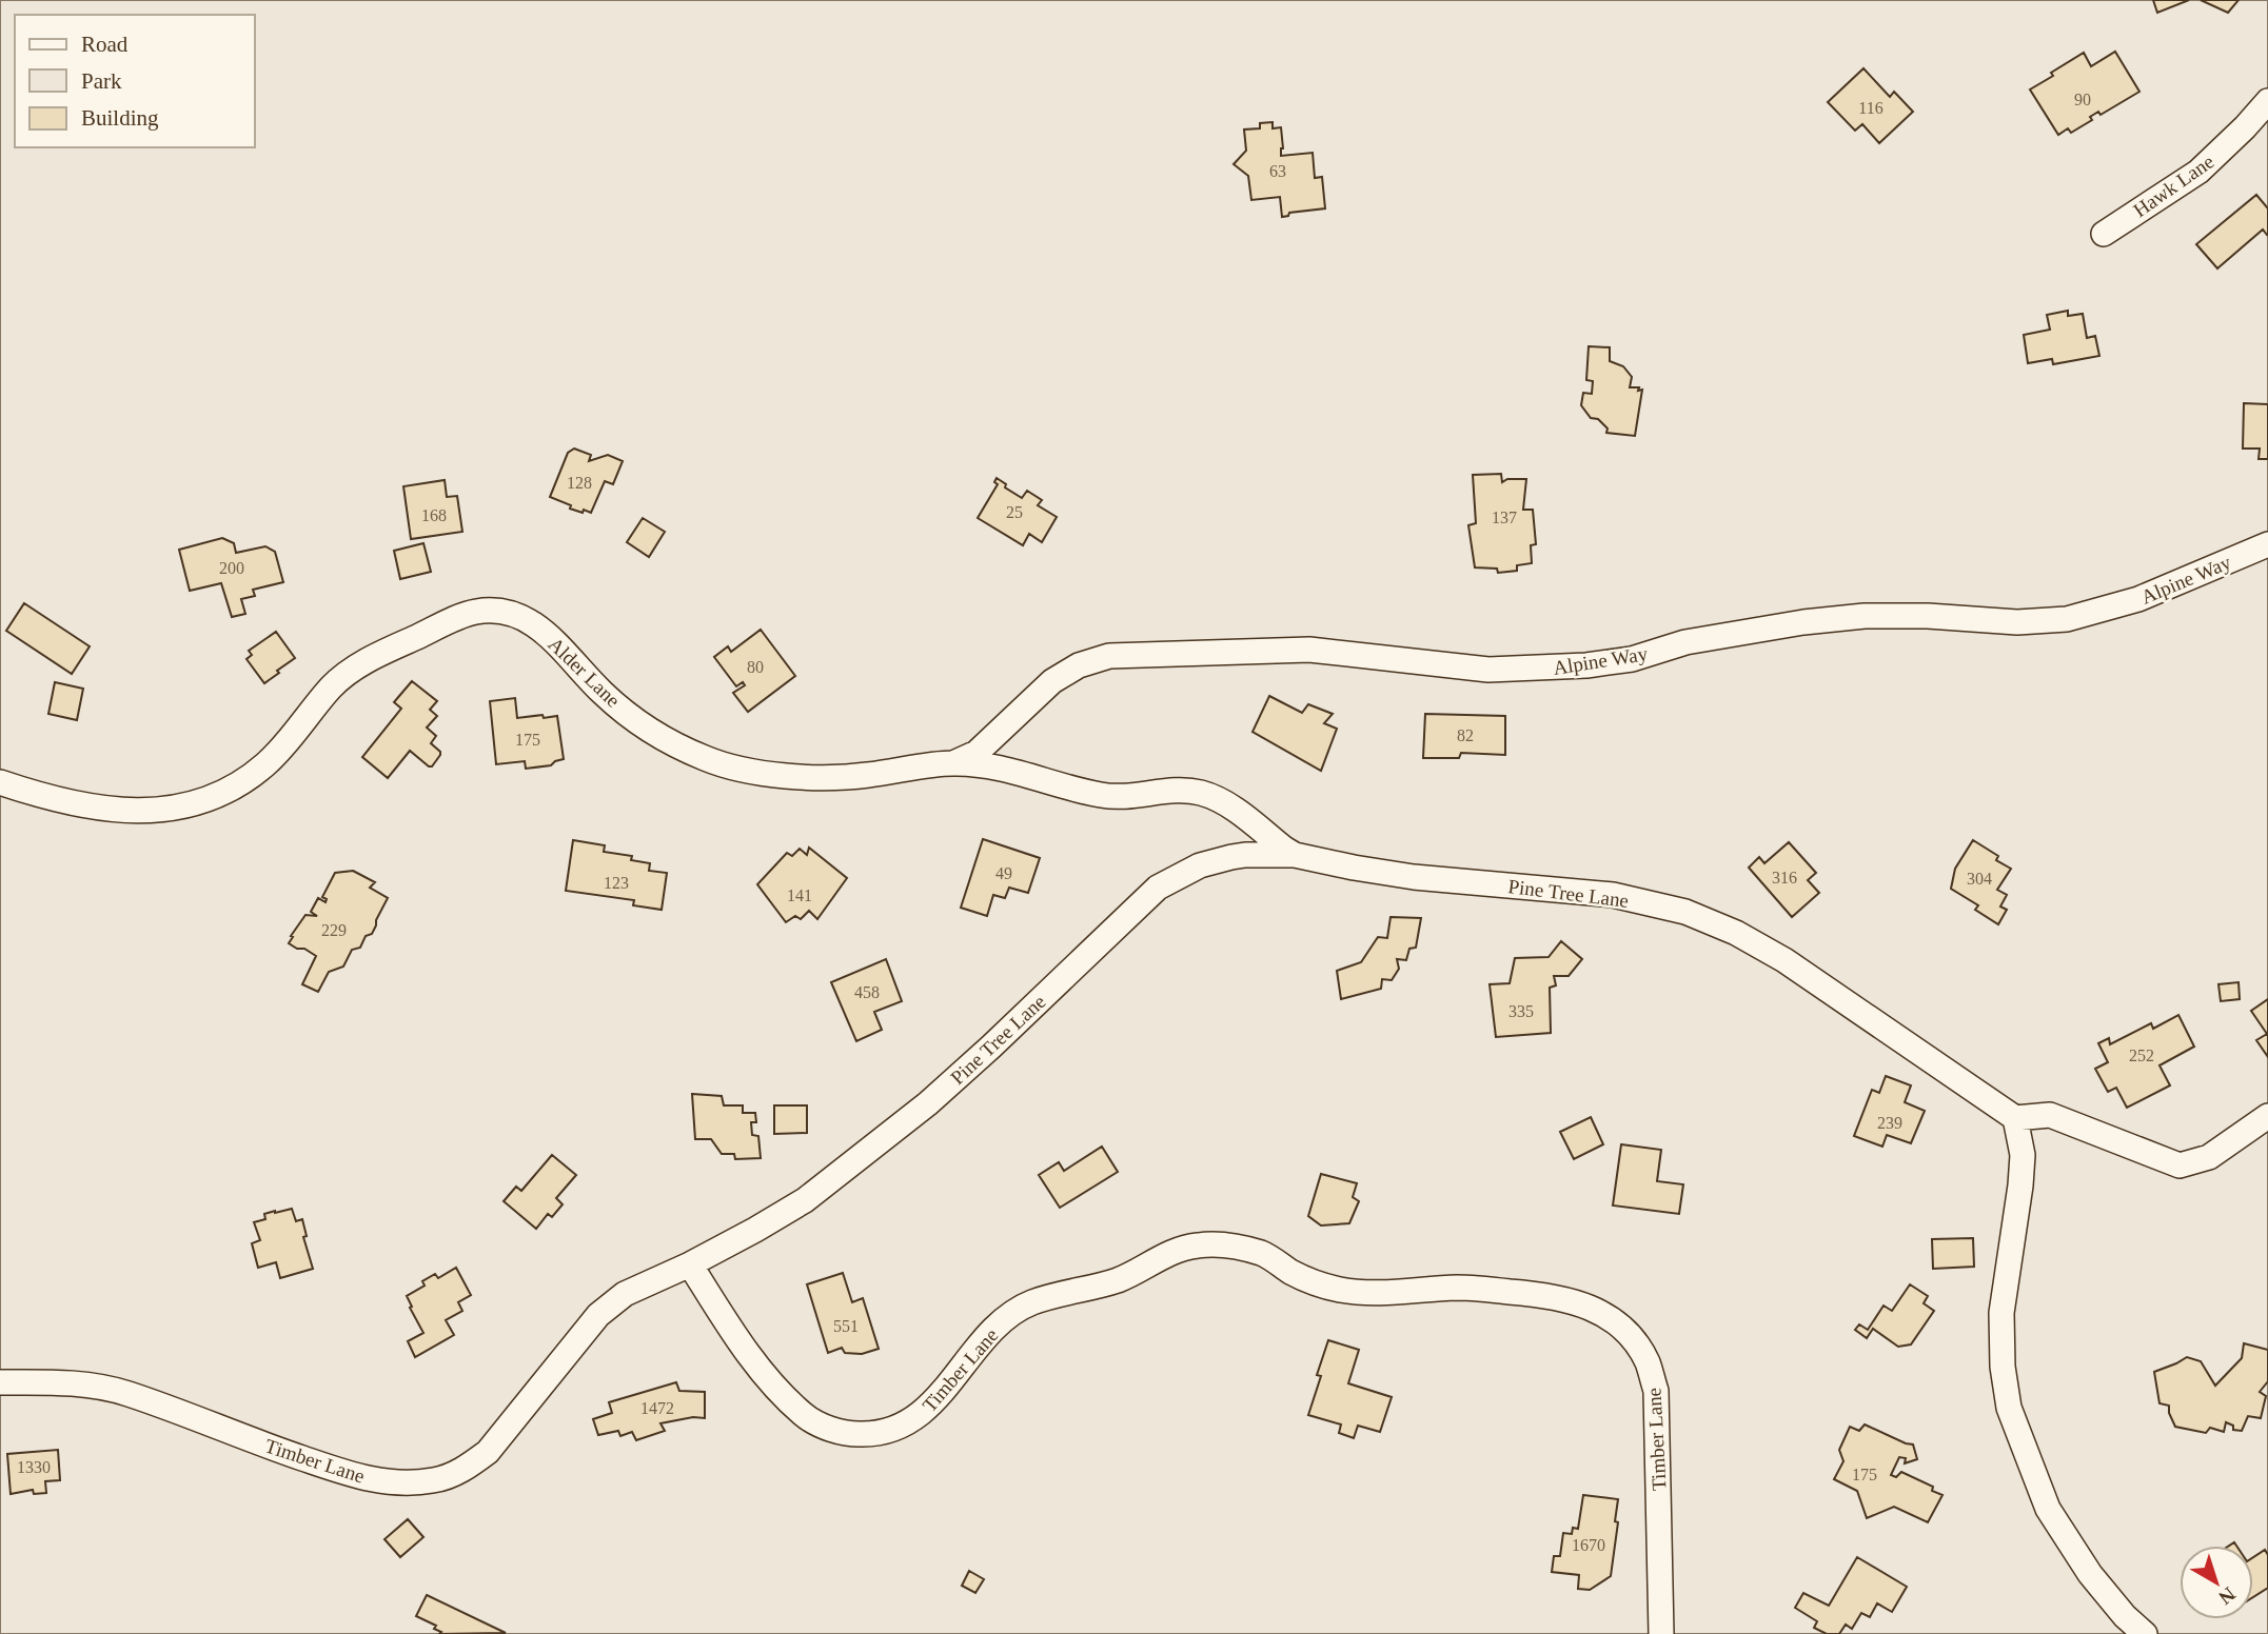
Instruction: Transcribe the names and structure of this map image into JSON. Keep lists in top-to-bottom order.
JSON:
{
  "streets": {
    "street": [
      "Hawk Lane",
      "Alpine Way",
      "Alder Lane",
      "Pine Tree Lane",
      "Timber Lane"
    ]
  },
  "crossings": [
    ["Alpine Way", "Alder Lane"],
    ["Alder Lane", "Pine Tree Lane"],
    ["Pine Tree Lane", "Timber Lane"]
  ],
  "house_numbers": [
    "90",
    "116",
    "63",
    "128",
    "25",
    "168",
    "137",
    "200",
    "80",
    "82",
    "175",
    "49",
    "316",
    "304",
    "123",
    "141",
    "229",
    "458",
    "335",
    "252",
    "239",
    "551",
    "1472",
    "1330",
    "175",
    "1670"
  ],
  "legend": ["Road", "Park", "Building"],
  "north": "bottom right"
}
